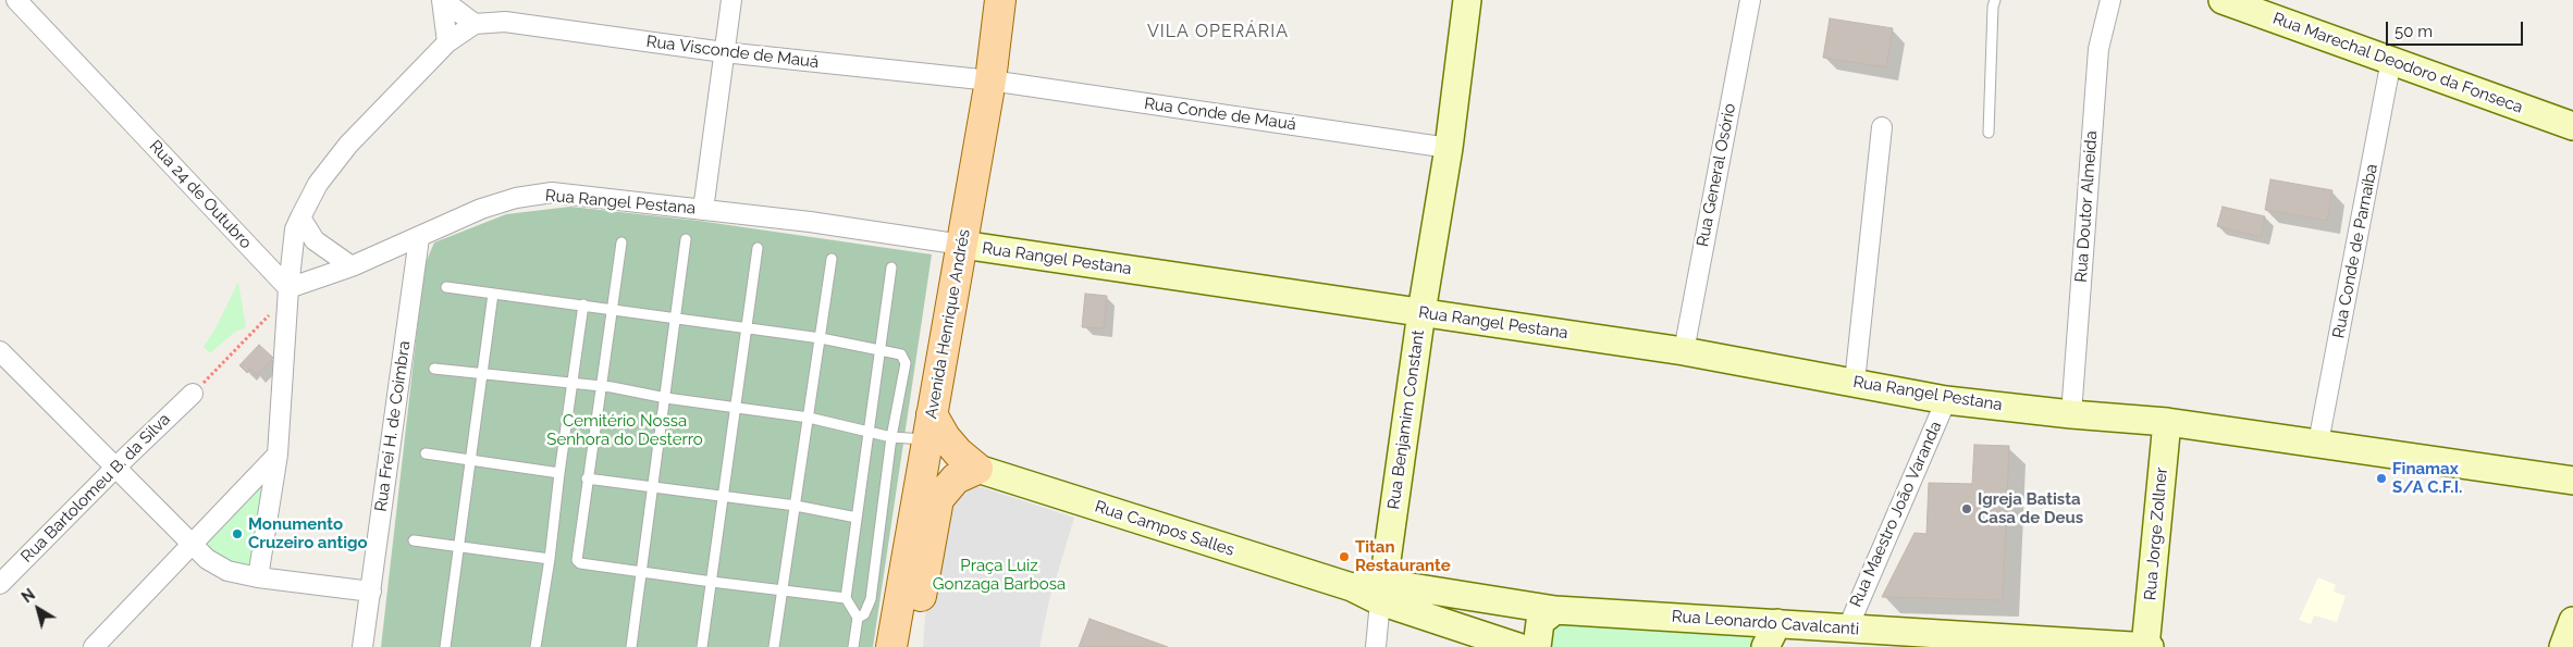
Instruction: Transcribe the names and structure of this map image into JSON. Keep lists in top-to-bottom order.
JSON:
{
  "streets": {
    "main road": ["Avenida Henrique Andrés"],
    "street": [
      "Rua Visconde de Mauá",
      "Rua Marechal Deodoro da Fonseca",
      "Rua Conde de Mauá",
      "Rua General Osório",
      "Rua 24 de Outubro",
      "Rua Rangel Pestana",
      "Rua Doutor Almeida",
      "Rua Conde de Parnaíba",
      "Rua Benjamim Constant",
      "Rua Frei H. de Coimbra",
      "Rua Bartolomeu B. da Silva",
      "Rua Maestro João Varanda",
      "Rua Campos Salles",
      "Rua Jorge Zollner",
      "Rua Leonardo Cavalcanti"
    ]
  },
  "crossings": [
    ["Rua Visconde de Mauá", "Rua Conde de Mauá"],
    ["Rua Visconde de Mauá", "Avenida Henrique Andrés"],
    ["Rua Marechal Deodoro da Fonseca", "Rua Conde de Parnaíba"],
    ["Rua Conde de Mauá", "Avenida Henrique Andrés"],
    ["Rua Conde de Mauá", "Rua Benjamim Constant"],
    ["Rua General Osório", "Rua Rangel Pestana"],
    ["Rua Rangel Pestana", "Rua Doutor Almeida"],
    ["Rua Rangel Pestana", "Rua Conde de Parnaíba"],
    ["Rua Rangel Pestana", "Avenida Henrique Andrés"],
    ["Rua Rangel Pestana", "Rua Benjamim Constant"],
    ["Rua Rangel Pestana", "Rua Frei H. de Coimbra"],
    ["Rua Rangel Pestana", "Rua Maestro João Varanda"],
    ["Rua Rangel Pestana", "Rua Jorge Zollner"],
    ["Rua Benjamim Constant", "Rua Campos Salles"],
    ["Rua Benjamim Constant", "Rua Leonardo Cavalcanti"],
    ["Rua Maestro João Varanda", "Rua Leonardo Cavalcanti"],
    ["Rua Campos Salles", "Rua Leonardo Cavalcanti"],
    ["Rua Jorge Zollner", "Rua Leonardo Cavalcanti"]
  ],
  "districts": ["VILA OPERÁRIA"],
  "parks": ["Cemitério Nossa Senhora do Desterro", "Praça Luiz Gonzaga Barbosa"],
  "places": [
    "Finamax S/A C.F.I.",
    "Igreja Batista Casa de Deus",
    "Monumento Cruzeiro antigo",
    "Titan Restaurante"
  ],
  "scale_bar": "50 m",
  "north": "top left"
}
